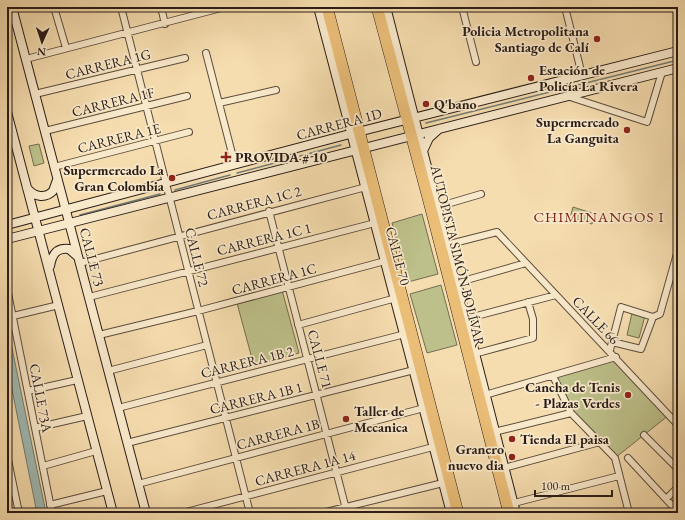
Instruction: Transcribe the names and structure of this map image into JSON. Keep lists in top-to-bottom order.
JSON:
{
  "streets": {
    "highway": ["AUTOPISTA SIMÓN BOLÍVAR"],
    "street": [
      "CARRERA 1G",
      "CARRERA 1F",
      "CARRERA 1D",
      "CARRERA 1E",
      "CARRERA 1C 2",
      "CARRERA 1C 1",
      "CALLE 70",
      "CALLE 73",
      "CALLE 72",
      "CARRERA 1C",
      "CALLE 66",
      "CALLE 71",
      "CARRERA 1B 2",
      "CALLE 73A",
      "CARRERA 1B 1",
      "CARRERA 1B",
      "CARRERA 1A 14"
    ]
  },
  "crossings": [
    ["CARRERA 1G", "CALLE 73"],
    ["CARRERA 1G", "CALLE 72"],
    ["CARRERA 1F", "CALLE 73"],
    ["CARRERA 1F", "CALLE 72"],
    ["CARRERA 1D", "CALLE 70"],
    ["CARRERA 1D", "AUTOPISTA SIMÓN BOLÍVAR"],
    ["CARRERA 1D", "CALLE 73"],
    ["CARRERA 1D", "CALLE 72"],
    ["CARRERA 1E", "CALLE 73"],
    ["CARRERA 1E", "CALLE 72"],
    ["CARRERA 1C 2", "CALLE 70"],
    ["CARRERA 1C 2", "CALLE 73"],
    ["CARRERA 1C 2", "CALLE 72"],
    ["CARRERA 1C 2", "CALLE 71"],
    ["CARRERA 1C 1", "CALLE 70"],
    ["CARRERA 1C 1", "CALLE 73"],
    ["CARRERA 1C 1", "CALLE 72"],
    ["CARRERA 1C 1", "CALLE 71"],
    ["CALLE 70", "CARRERA 1C"],
    ["CALLE 70", "CARRERA 1B 2"],
    ["CALLE 70", "CARRERA 1B 1"],
    ["CALLE 70", "CARRERA 1B"],
    ["CALLE 70", "CARRERA 1A 14"],
    ["AUTOPISTA SIMÓN BOLÍVAR", "CALLE 66"],
    ["CALLE 73", "CARRERA 1C"],
    ["CALLE 73", "CARRERA 1B 2"],
    ["CALLE 73", "CARRERA 1B 1"],
    ["CALLE 73", "CARRERA 1B"],
    ["CALLE 72", "CARRERA 1C"],
    ["CALLE 72", "CARRERA 1B 2"],
    ["CALLE 72", "CARRERA 1B 1"],
    ["CALLE 72", "CARRERA 1B"],
    ["CALLE 72", "CARRERA 1A 14"],
    ["CARRERA 1C", "CALLE 71"],
    ["CALLE 71", "CARRERA 1B 2"],
    ["CALLE 71", "CARRERA 1B 1"],
    ["CALLE 71", "CARRERA 1B"],
    ["CALLE 71", "CARRERA 1A 14"]
  ],
  "districts": ["CHIMINANGOS I"],
  "places": {
    "other": [
      "Policia Metropolitana Santiago de Calí",
      "Estación de Policía La Rivera",
      "Q'bano",
      "Supermercado La Ganguita",
      "Supermercado La Gran Colombia",
      "Cancha de Tenis - Plazas Verdes",
      "Taller de Mecanica",
      "Tienda El paisa",
      "Granero nuevo dia"
    ],
    "health": ["PROVIDA # 10"]
  },
  "scale_bar": "100 m",
  "north": "bottom"
}
